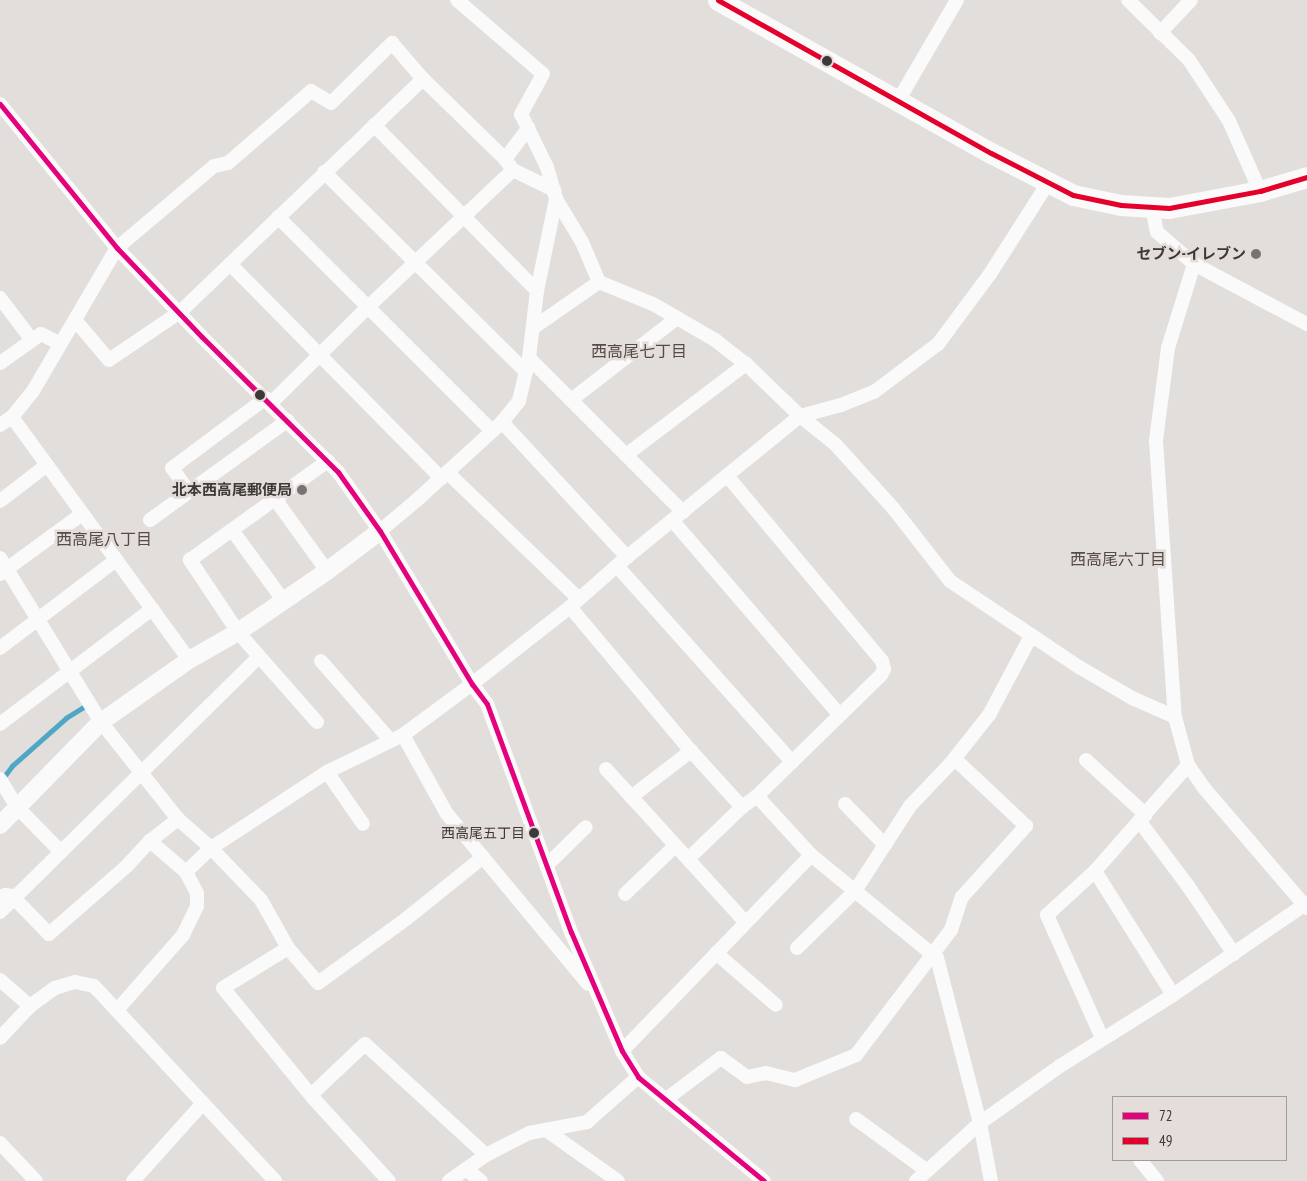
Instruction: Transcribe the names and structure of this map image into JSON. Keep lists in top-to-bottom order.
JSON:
{
  "districts": ["西高尾七丁目", "西高尾八丁目", "西高尾六丁目"],
  "places": ["セブン-イレブン", "北本西高尾郵便局", "西高尾五丁目"],
  "lines": ["transit line 49", "transit line 72"],
  "legend": ["72", "49"]
}
